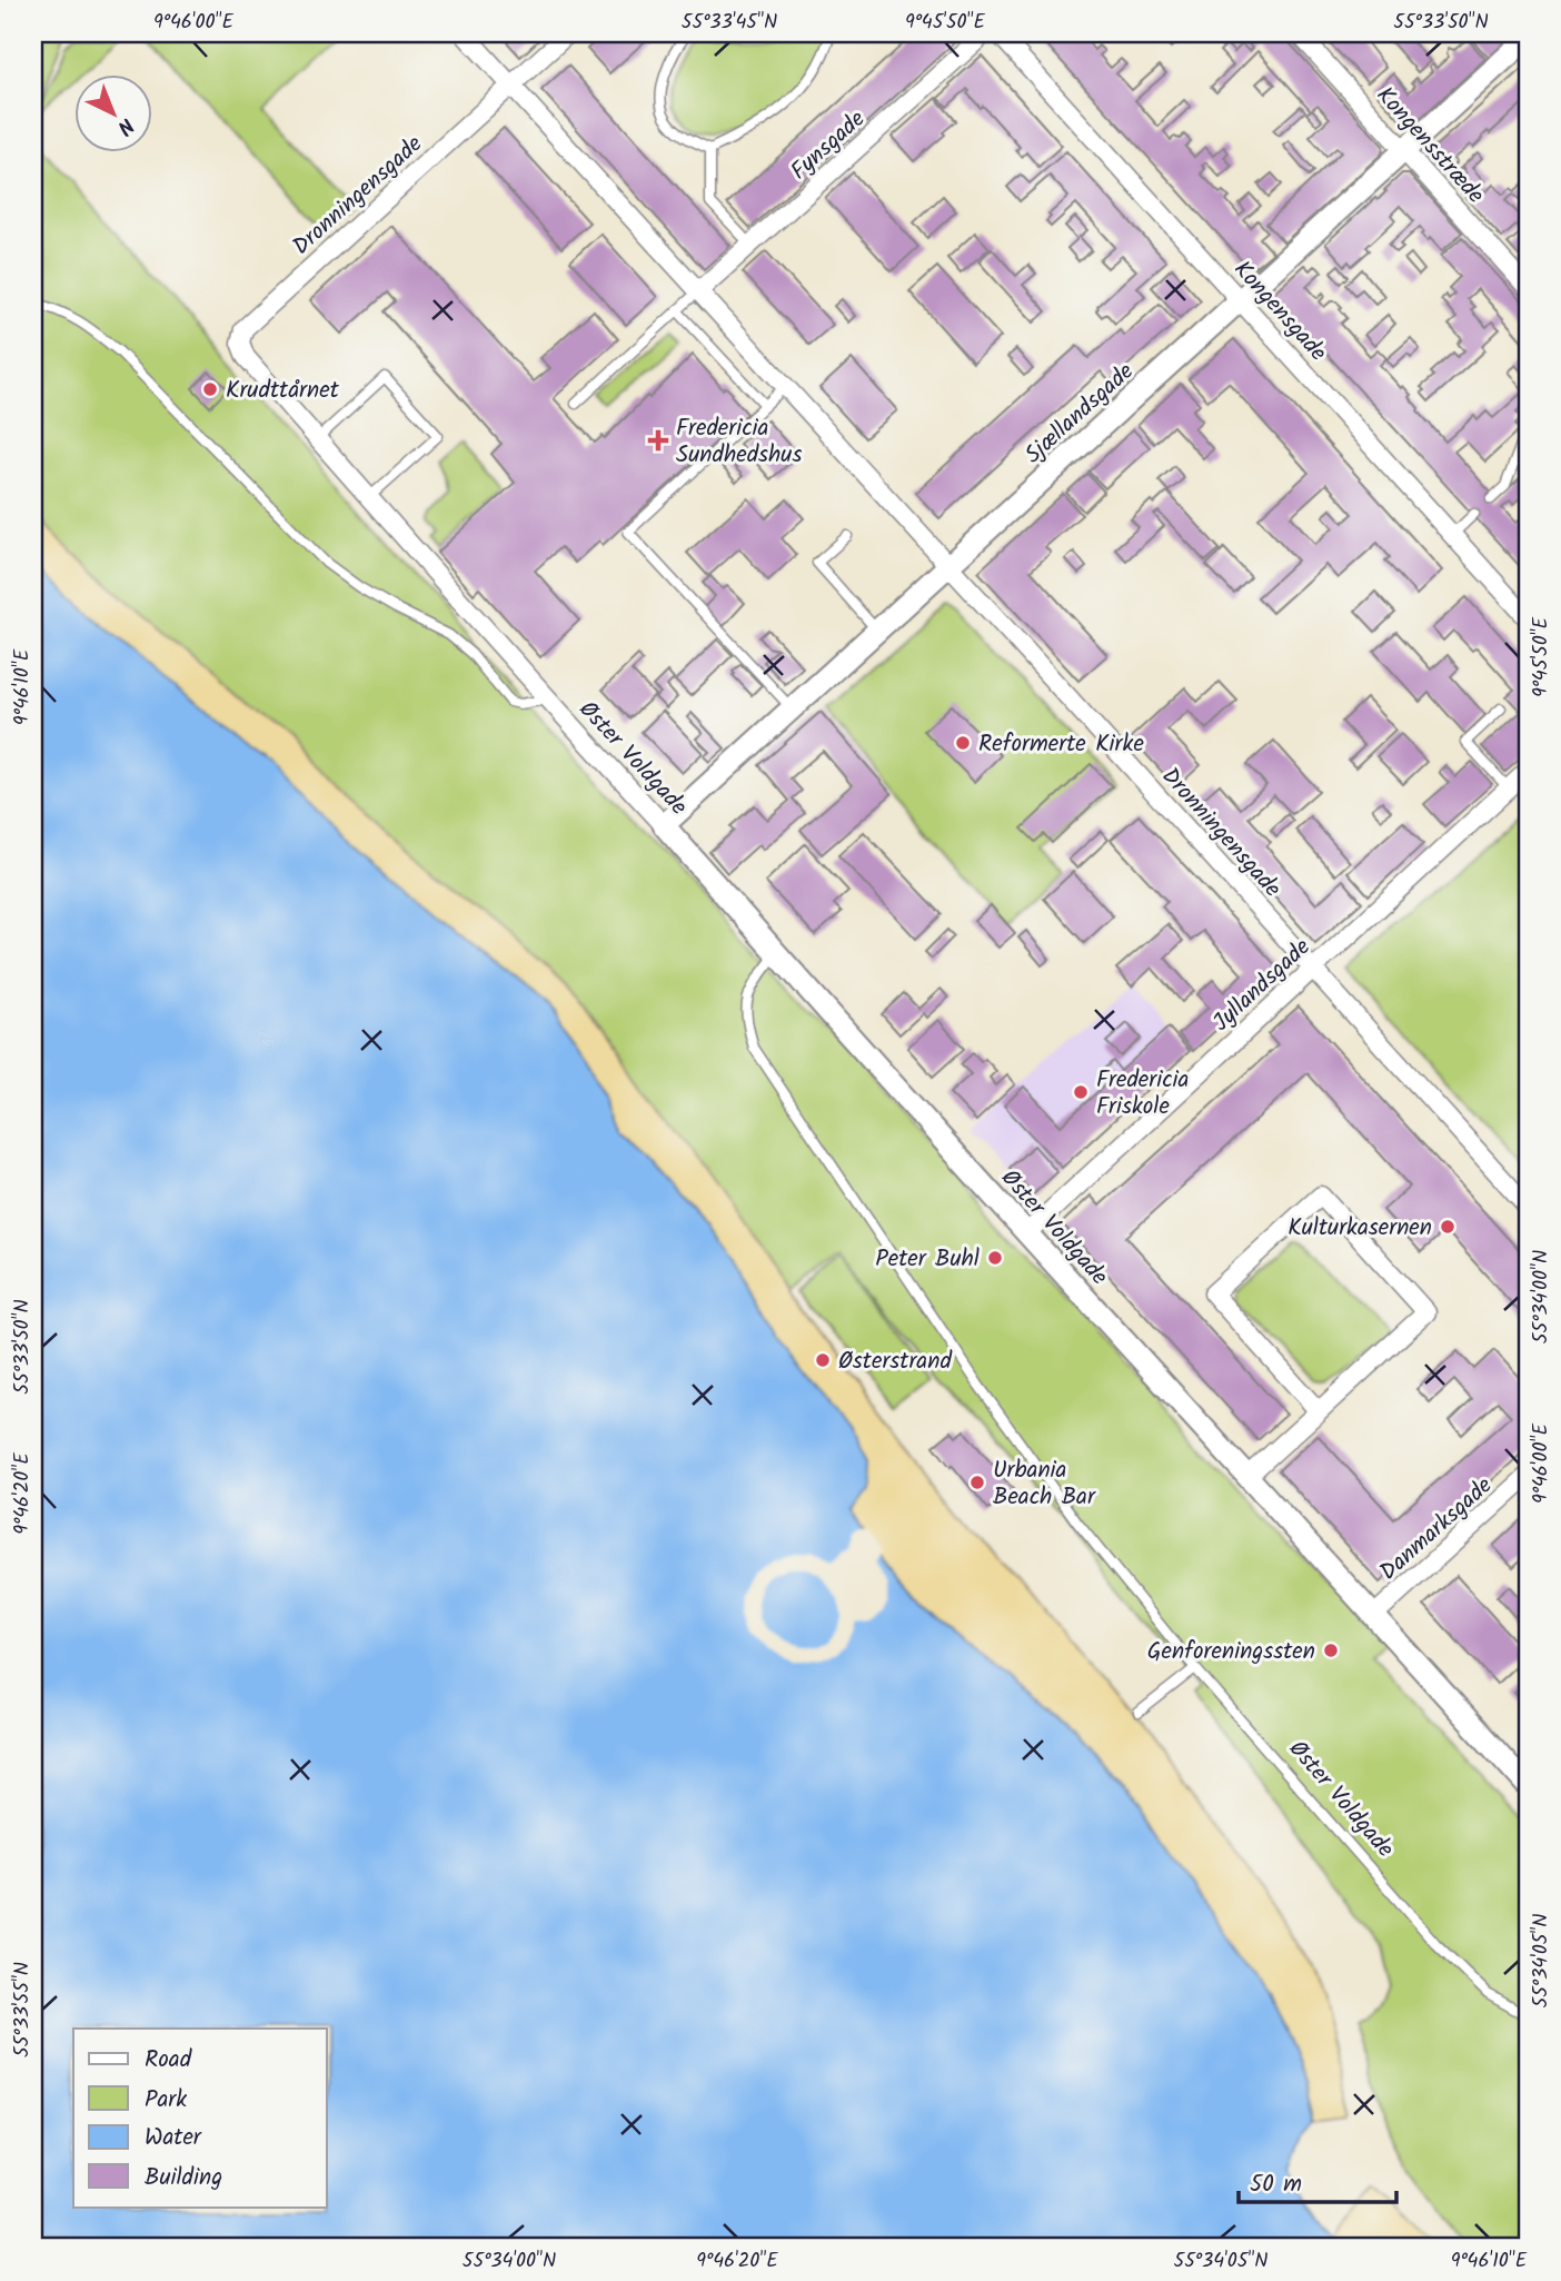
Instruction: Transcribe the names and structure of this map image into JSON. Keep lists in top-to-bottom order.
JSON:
{
  "streets": {
    "street": [
      "Fynsgade",
      "Kongensstræde",
      "Dronningensgade",
      "Kongensgade",
      "Sjællandsgade",
      "Øster Voldgade",
      "Jyllandsgade",
      "Danmarksgade"
    ]
  },
  "crossings": [
    ["Fynsgade", "Dronningensgade"],
    ["Kongensstræde", "Sjællandsgade"],
    ["Dronningensgade", "Sjællandsgade"],
    ["Dronningensgade", "Øster Voldgade"],
    ["Dronningensgade", "Jyllandsgade"],
    ["Kongensgade", "Sjællandsgade"],
    ["Sjællandsgade", "Øster Voldgade"],
    ["Øster Voldgade", "Jyllandsgade"],
    ["Øster Voldgade", "Danmarksgade"]
  ],
  "places": {
    "other": [
      "Krudttårnet",
      "Reformerte Kirke",
      "Fredericia Friskole",
      "Kulturkasernen",
      "Peter Buhl",
      "Østerstrand",
      "Urbania Beach Bar",
      "Genforeningssten"
    ],
    "health": ["Fredericia Sundhedshus"]
  },
  "legend": [
    "Road",
    "Park",
    "Water",
    "Building"
  ],
  "scale_bar": "50 m",
  "north": "bottom right",
  "coordinates": [
    "9°46'00\"E",
    "55°33'45\"N",
    "9°45'50\"E",
    "55°33'50\"N",
    "9°46'10\"E",
    "55°34'00\"N",
    "9°46'20\"E",
    "55°34'05\"N",
    "55°33'55\"N"
  ]
}
